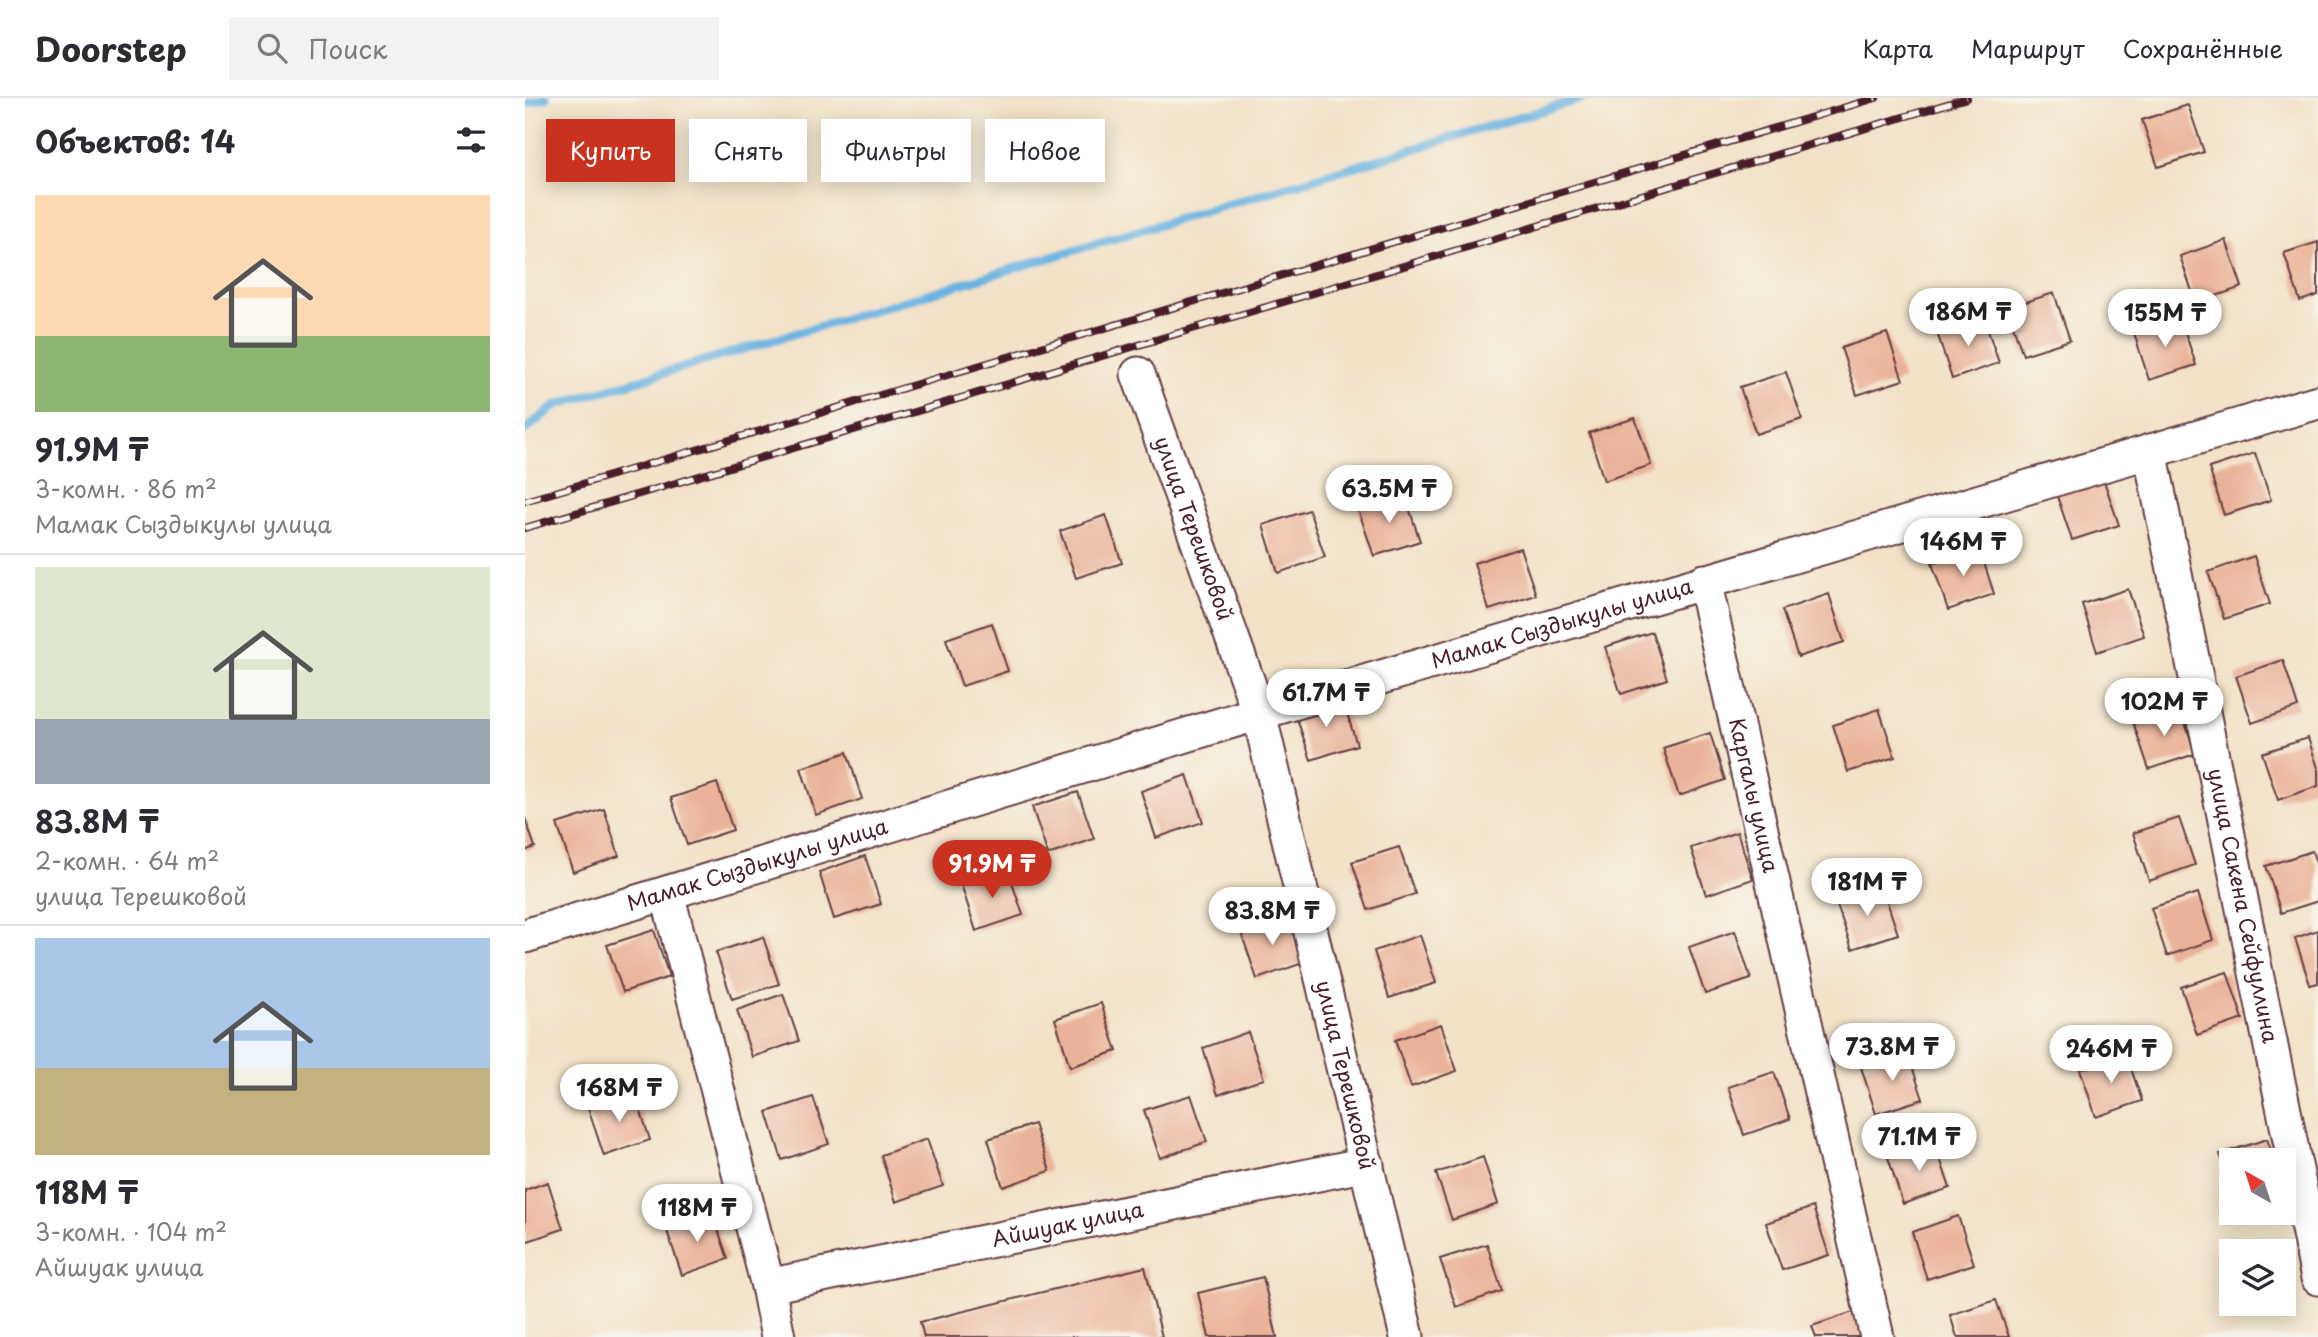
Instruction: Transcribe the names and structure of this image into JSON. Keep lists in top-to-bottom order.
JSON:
{
  "streets": {
    "street": [
      "улица Терешковой",
      "Мамак Сыздыкулы улица",
      "Каргалы улица",
      "улица Сакена Сейфуллина",
      "Айшуак улица"
    ]
  },
  "crossings": [
    ["улица Терешковой", "Мамак Сыздыкулы улица"],
    ["улица Терешковой", "Айшуак улица"],
    ["Мамак Сыздыкулы улица", "Каргалы улица"],
    ["Мамак Сыздыкулы улица", "улица Сакена Сейфуллина"]
  ],
  "north": "top left",
  "page": {
    "header": "Doorstep",
    "search": "Поиск",
    "nav": ["Карта", "Маршрут", "Сохранённые"],
    "heading": "Объектов: 14",
    "chip": [
      "Купить",
      "Снять",
      "Фильтры",
      "Новое"
    ],
    "list": [
      {
        "name": "91.9M ₸",
        "note": "3-комн. · 86 m² · Мамак Сыздыкулы улица"
      },
      {
        "name": "83.8M ₸",
        "note": "2-комн. · 64 m² · улица Терешковой"
      },
      {
        "name": "118M ₸",
        "note": "3-комн. · 104 m² · Айшуак улица"
      }
    ],
    "price": [
      "186M ₸",
      "155M ₸",
      "63.5M ₸",
      "146M ₸",
      "61.7M ₸",
      "102M ₸",
      "91.9M ₸",
      "181M ₸",
      "83.8M ₸",
      "73.8M ₸",
      "246M ₸",
      "168M ₸",
      "71.1M ₸",
      "118M ₸"
    ]
  }
}
